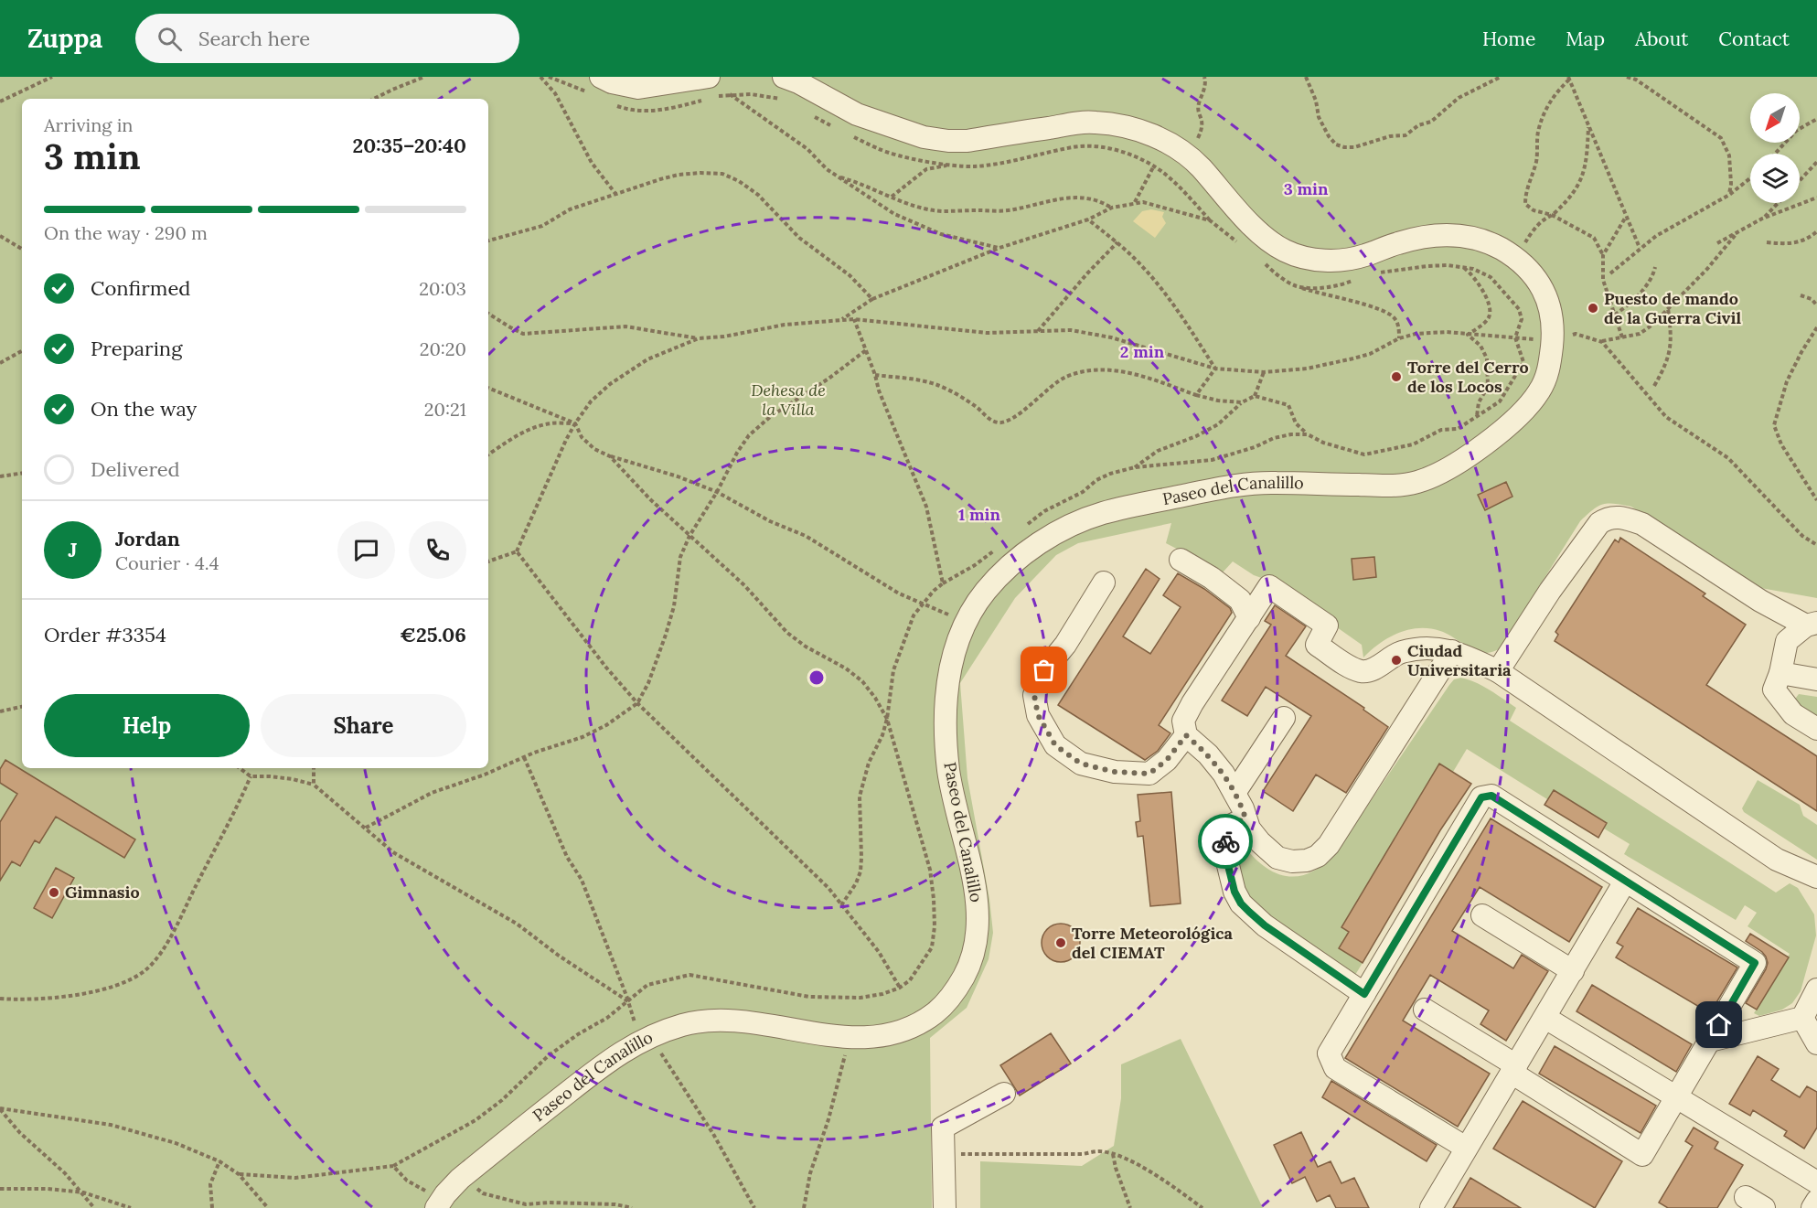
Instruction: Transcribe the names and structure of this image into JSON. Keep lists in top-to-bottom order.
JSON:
{
  "streets": {
    "street": ["Paseo del Canalillo"]
  },
  "parks": ["Dehesa de la Villa"],
  "places": [
    "Puesto de mando de la Guerra Civil",
    "Torre del Cerro de los Locos",
    "Ciudad Universitaria",
    "Gimnasio",
    "Torre Meteorológica del CIEMAT"
  ],
  "north": "bottom left",
  "page": {
    "header": "Zuppa",
    "search": "Search here",
    "nav": [
      "Home",
      "Map",
      "About",
      "Contact"
    ],
    "heading": ["3 min", "Arriving in", "20:35–20:40"],
    "panel": [
      "Jordan",
      "Courier · 4.4",
      "Order #3354",
      "€25.06"
    ],
    "bar": "On the way · 290 m",
    "list": [
      ["Confirmed", "20:03"],
      ["Preparing", "20:20"],
      ["On the way", "20:21"],
      "Delivered"
    ],
    "round": "J",
    "buttons": ["Help", "Share"]
  },
  "rings": ["3 min", "2 min", "1 min"]
}
